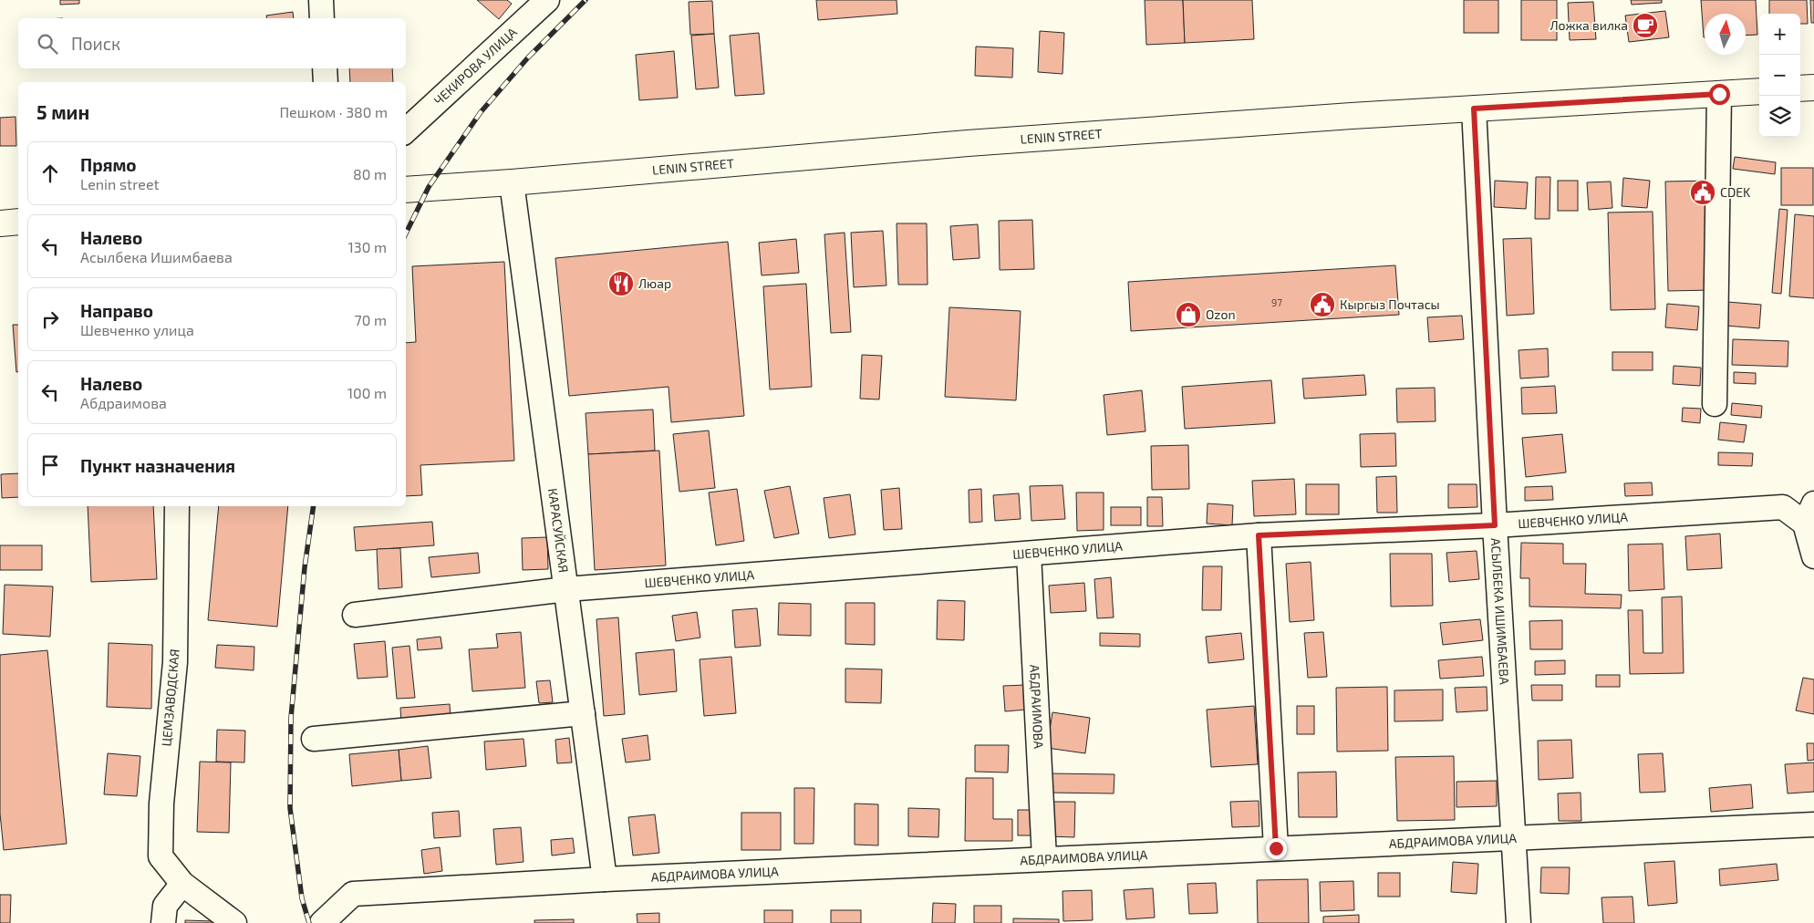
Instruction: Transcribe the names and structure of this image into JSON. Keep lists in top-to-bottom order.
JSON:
{
  "streets": {
    "main road": ["LENIN STREET"],
    "street": [
      "ЧЕКИРОВА УЛИЦА",
      "ШЕВЧЕНКО УЛИЦА",
      "КАРАСУЙСКАЯ",
      "АСЫЛБЕКА ИШИМБАЕВА",
      "ЦЕМЗАВОДСКАЯ",
      "АБДРАИМОВА",
      "АБДРАИМОВА УЛИЦА"
    ]
  },
  "crossings": [
    ["LENIN STREET", "КАРАСУЙСКАЯ"],
    ["LENIN STREET", "АСЫЛБЕКА ИШИМБАЕВА"],
    ["ШЕВЧЕНКО УЛИЦА", "КАРАСУЙСКАЯ"],
    ["ШЕВЧЕНКО УЛИЦА", "АСЫЛБЕКА ИШИМБАЕВА"],
    ["ШЕВЧЕНКО УЛИЦА", "АБДРАИМОВА"],
    ["КАРАСУЙСКАЯ", "АБДРАИМОВА УЛИЦА"],
    ["АСЫЛБЕКА ИШИМБАЕВА", "АБДРАИМОВА УЛИЦА"],
    ["АБДРАИМОВА", "АБДРАИМОВА УЛИЦА"]
  ],
  "places": {
    "cafe": ["Ложка вилка"],
    "public building": ["CDEK", "Кыргыз Почтасы"],
    "restaurant": ["Люар"],
    "shop": ["Ozon"]
  },
  "house_numbers": ["97"],
  "north": "top",
  "page": {
    "map_buttons": ["+", "−"],
    "search": "Поиск",
    "heading": ["5 мин", "Пешком · 380 m"],
    "list": [
      ["Прямо", "Lenin street", "80 m"],
      ["Налево", "Асылбека Ишимбаева", "130 m"],
      ["Направо", "Шевченко улица", "70 m"],
      ["Налево", "Абдраимова", "100 m"],
      "Пункт назначения"
    ]
  }
}
